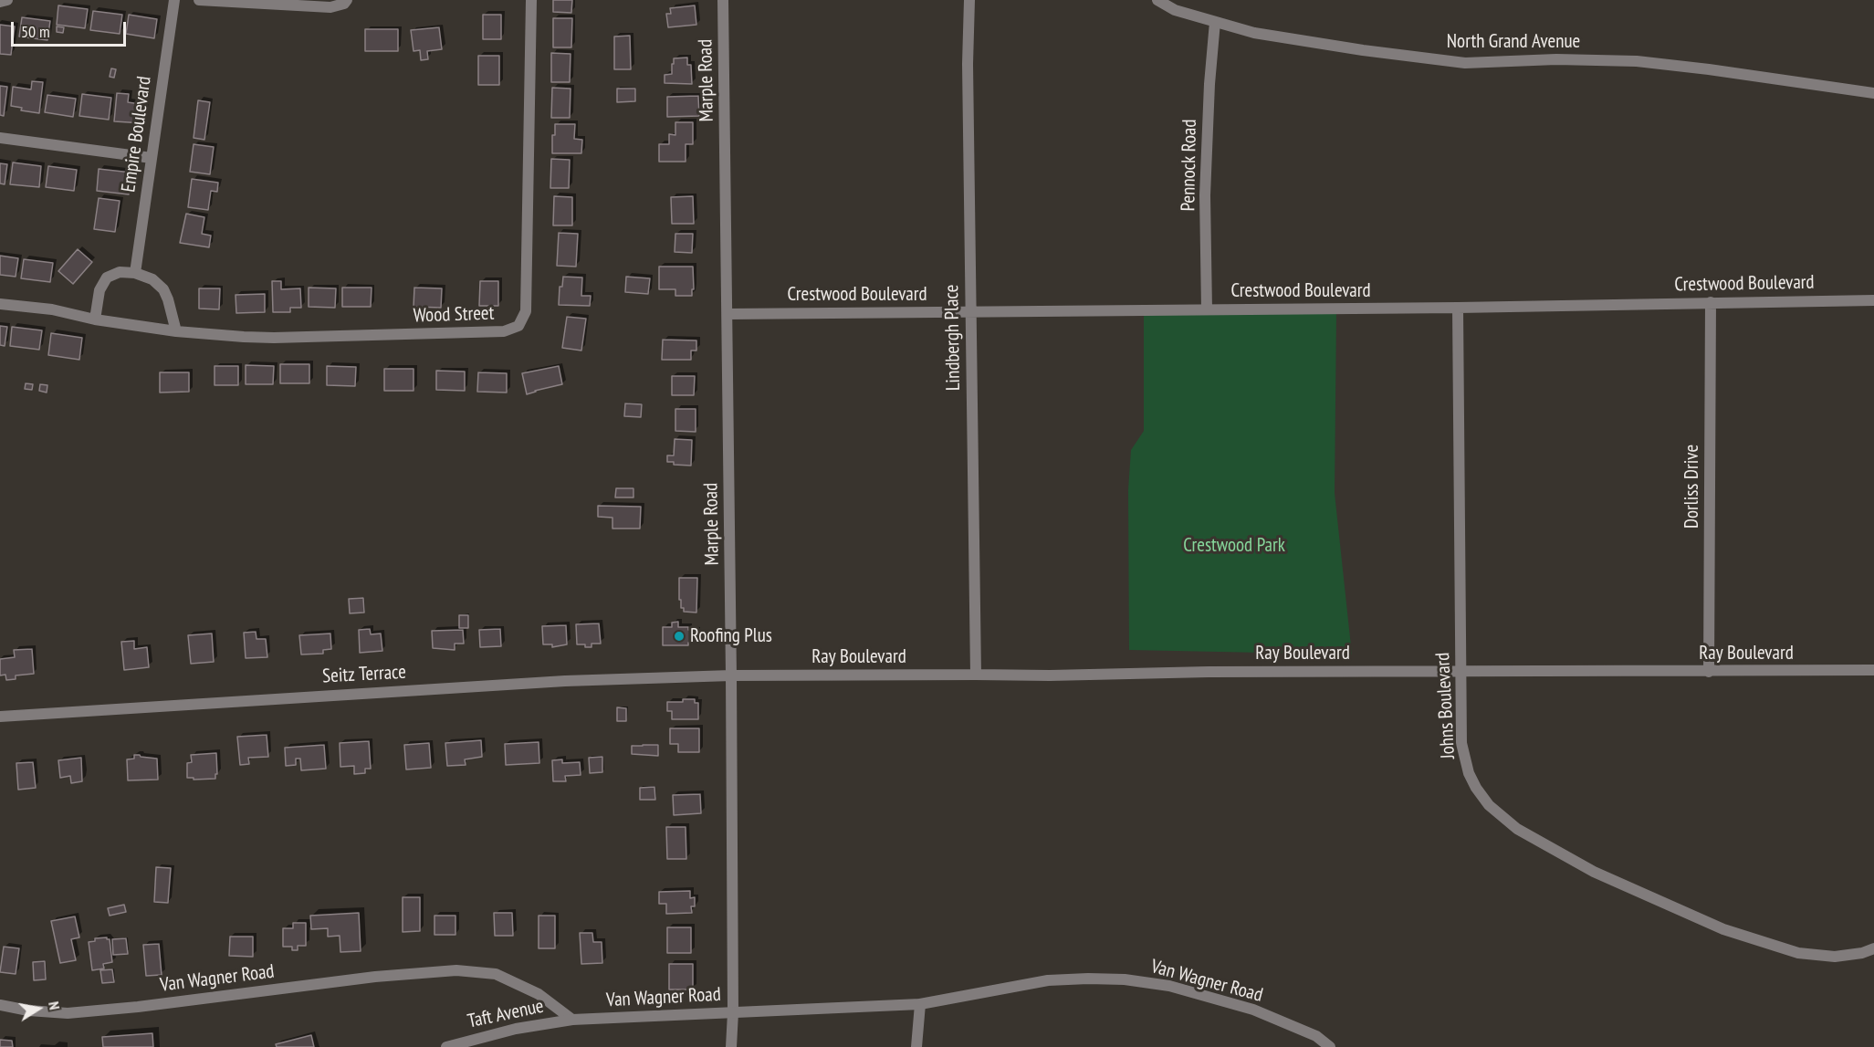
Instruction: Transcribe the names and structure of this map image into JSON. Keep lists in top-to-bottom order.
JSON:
{
  "streets": {
    "street": [
      "North Grand Avenue",
      "Marple Road",
      "Empire Boulevard",
      "Pennock Road",
      "Crestwood Boulevard",
      "Wood Street",
      "Lindbergh Place",
      "Dorliss Drive",
      "Ray Boulevard",
      "Seitz Terrace",
      "Johns Boulevard",
      "Van Wagner Road",
      "Taft Avenue"
    ]
  },
  "crossings": [
    ["North Grand Avenue", "Pennock Road"],
    ["Marple Road", "Crestwood Boulevard"],
    ["Marple Road", "Ray Boulevard"],
    ["Marple Road", "Seitz Terrace"],
    ["Marple Road", "Van Wagner Road"],
    ["Pennock Road", "Crestwood Boulevard"],
    ["Crestwood Boulevard", "Lindbergh Place"],
    ["Crestwood Boulevard", "Dorliss Drive"],
    ["Crestwood Boulevard", "Johns Boulevard"],
    ["Lindbergh Place", "Ray Boulevard"],
    ["Dorliss Drive", "Ray Boulevard"],
    ["Ray Boulevard", "Seitz Terrace"],
    ["Ray Boulevard", "Johns Boulevard"],
    ["Van Wagner Road", "Taft Avenue"]
  ],
  "parks": ["Crestwood Park"],
  "places": ["Roofing Plus"],
  "scale_bar": "50 m",
  "north": "right"
}
